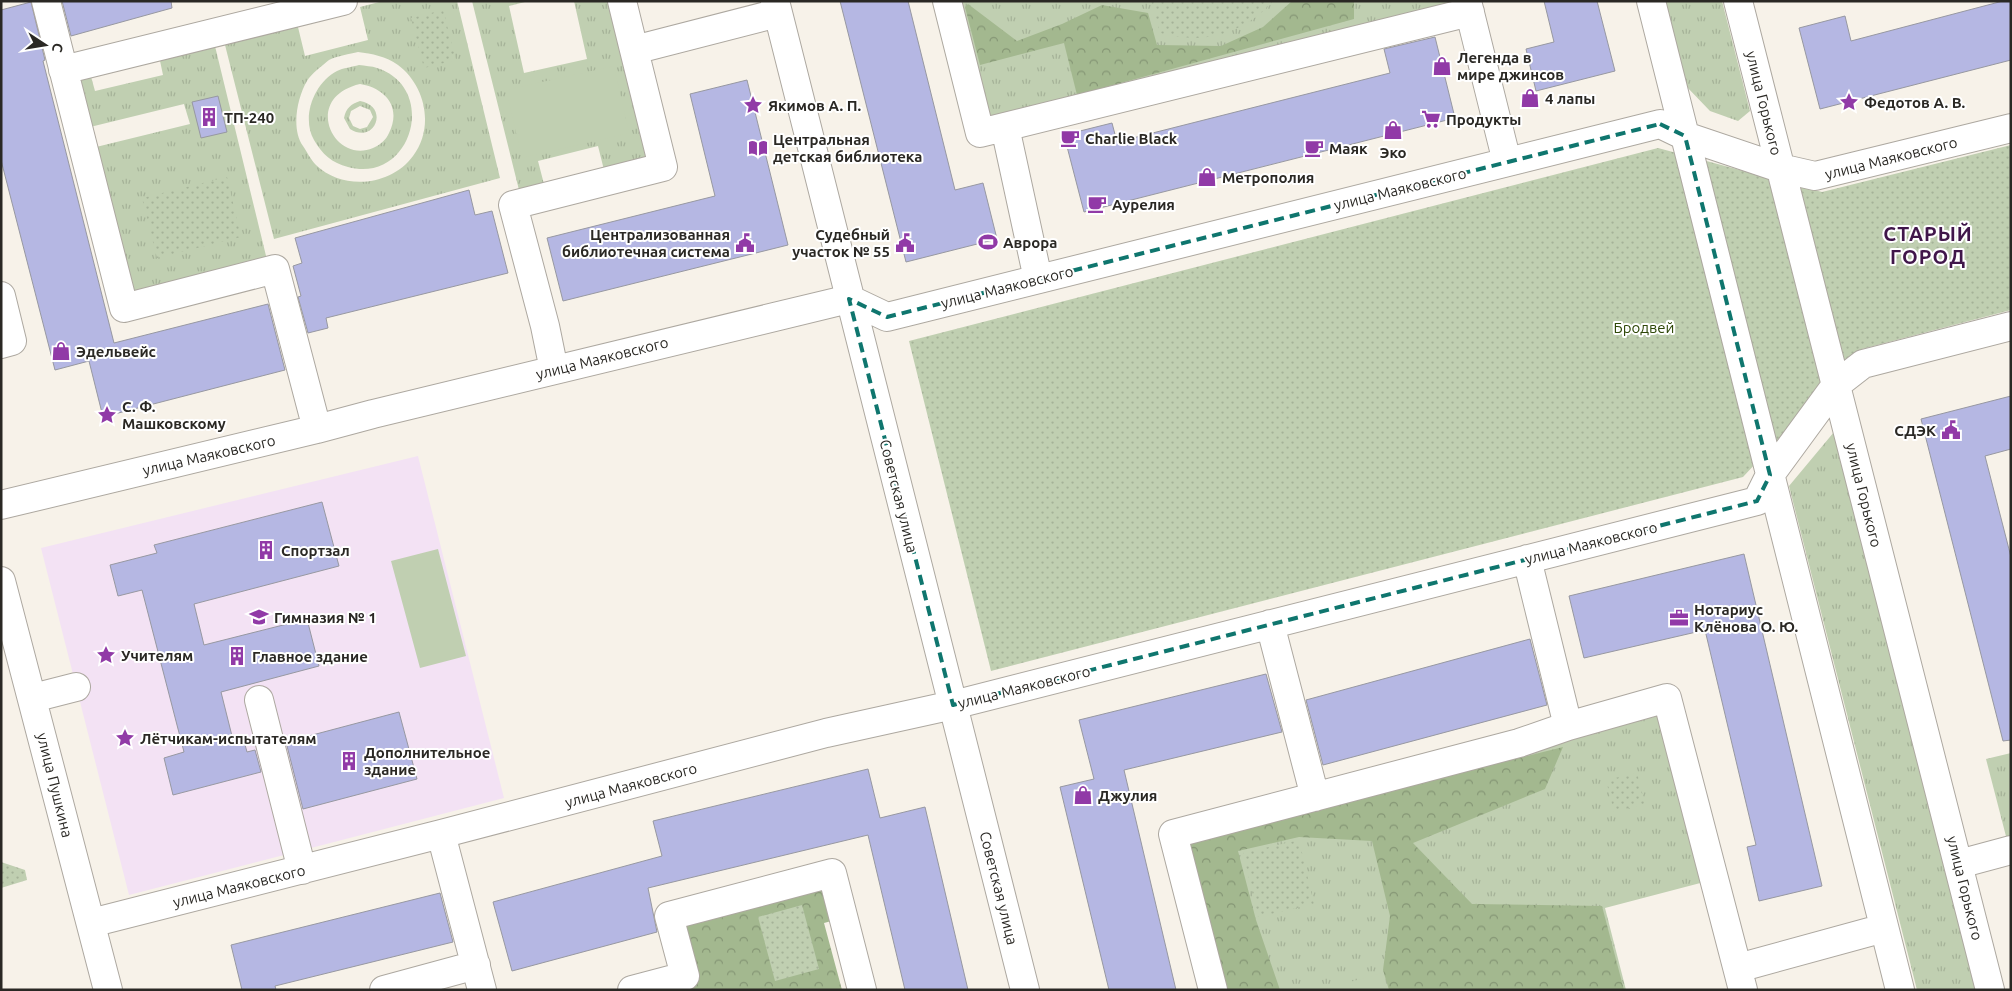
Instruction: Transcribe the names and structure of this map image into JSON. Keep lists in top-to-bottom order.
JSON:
{
  "streets": {
    "street": [
      "улица Горького",
      "улица Маяковского",
      "Советская улица",
      "улица Пушкина"
    ]
  },
  "crossings": [
    ["улица Горького", "улица Маяковского"],
    ["улица Маяковского", "Советская улица"],
    ["улица Маяковского", "улица Пушкина"]
  ],
  "districts": ["СТАРЫЙ ГОРОД"],
  "parks": ["Бродвей"],
  "places": {
    "shop": [
      "Легенда в мире джинсов",
      "4 лапы",
      "Эко",
      "Метрополия",
      "Эдельвейс",
      "Джулия"
    ],
    "place": [
      "Федотов А. В.",
      "Якимов А. П.",
      "С. Ф. Машковскому",
      "Учителям",
      "Лётчикам-испытателям"
    ],
    "building": [
      "ТП-240",
      "Спортзал",
      "Главное здание",
      "Дополнительное здание"
    ],
    "supermarket": ["Продукты"],
    "cafe": ["Charlie Black", "Маяк", "Аурелия"],
    "library": ["Центральная детская библиотека"],
    "sports": ["Аврора"],
    "public building": ["Централизованная библиотечная система", "Судебный участок № 55", "СДЭК"],
    "school or university": ["Гимназия № 1"],
    "office": ["Нотариус Клёнова О. Ю."]
  },
  "north": "right"
}
